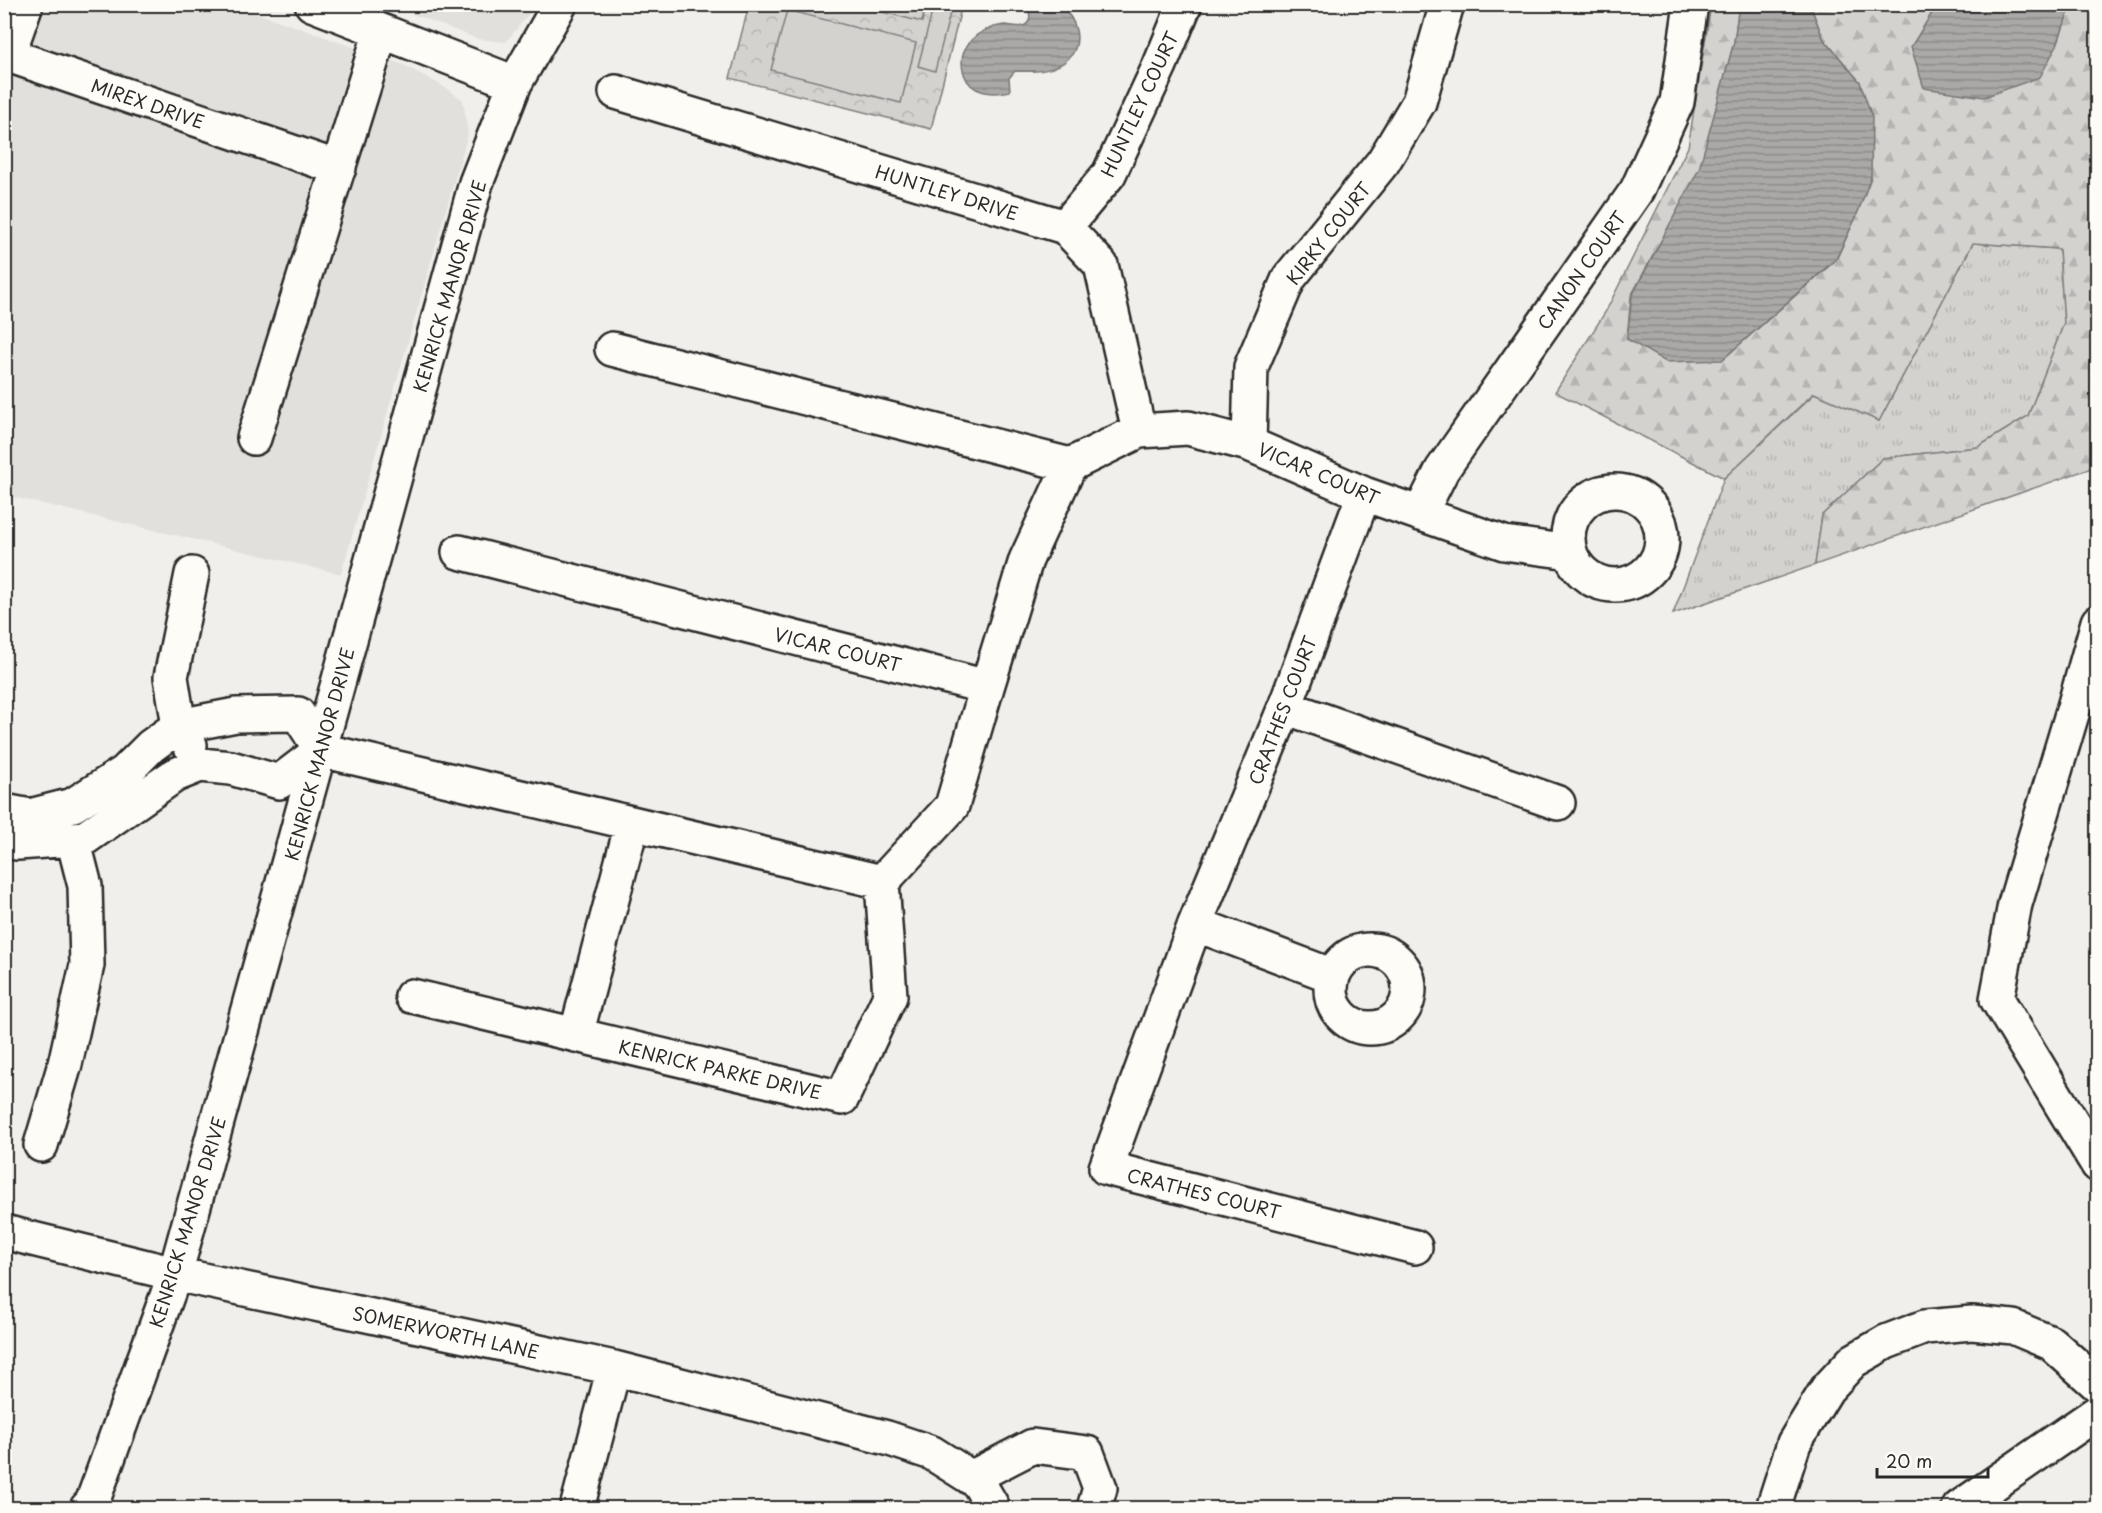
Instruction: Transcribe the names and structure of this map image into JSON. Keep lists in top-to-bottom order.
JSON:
{
  "streets": {
    "street": [
      "MIREX DRIVE",
      "HUNTLEY COURT",
      "HUNTLEY DRIVE",
      "KIRKY COURT",
      "CANON COURT",
      "KENRICK MANOR DRIVE",
      "VICAR COURT",
      "CRATHES COURT",
      "KENRICK PARKE DRIVE",
      "SOMERWORTH LANE"
    ]
  },
  "crossings": [
    ["HUNTLEY COURT", "HUNTLEY DRIVE"],
    ["HUNTLEY DRIVE", "VICAR COURT"],
    ["KIRKY COURT", "VICAR COURT"],
    ["CANON COURT", "VICAR COURT"],
    ["KENRICK MANOR DRIVE", "SOMERWORTH LANE"],
    ["VICAR COURT", "CRATHES COURT"]
  ],
  "scale_bar": "20 m"
}
